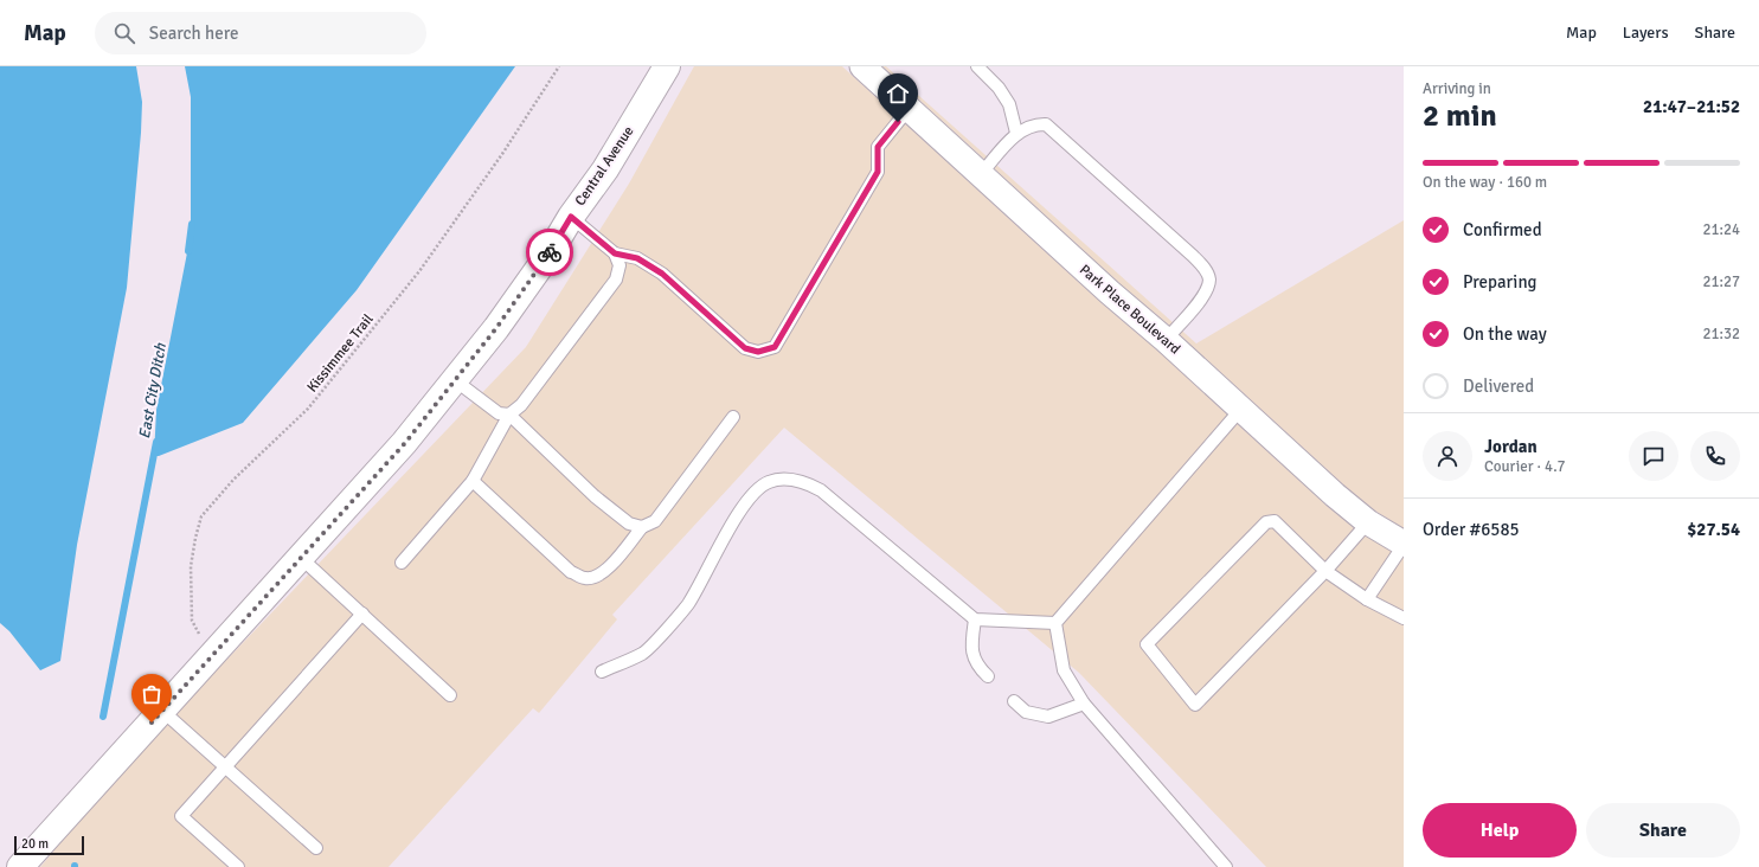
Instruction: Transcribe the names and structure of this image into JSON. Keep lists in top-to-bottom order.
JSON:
{
  "streets": {
    "street": ["Central Avenue", "Park Place Boulevard"],
    "path": ["Kissimmee Trail"]
  },
  "crossings": [
    ["Central Avenue", "Kissimmee Trail"]
  ],
  "water": ["East City Ditch"],
  "scale_bar": "20 m",
  "page": {
    "header": "Map",
    "search": "Search here",
    "nav": ["Map", "Layers", "Share"],
    "heading": ["2 min", "Arriving in", "21:47–21:52"],
    "panel": [
      "Jordan",
      "Courier · 4.7",
      "Order #6585",
      "$27.54"
    ],
    "bar": "On the way · 160 m",
    "list": [
      ["Confirmed", "21:24"],
      ["Preparing", "21:27"],
      ["On the way", "21:32"],
      "Delivered"
    ],
    "buttons": ["Help", "Share"],
    "scale": "20 m"
  }
}
